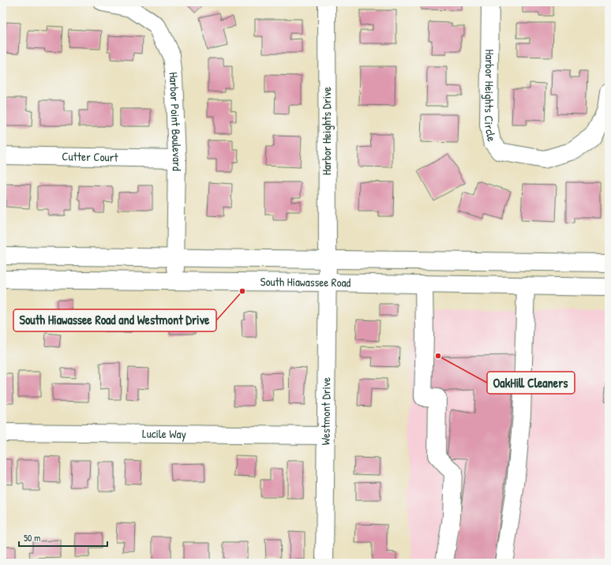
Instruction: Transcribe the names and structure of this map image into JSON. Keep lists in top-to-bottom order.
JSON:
{
  "streets": {
    "street": [
      "Harbor Heights Circle",
      "Harbor Point Boulevard",
      "Harbor Heights Drive",
      "Cutter Court",
      "South Hiawassee Road",
      "Westmont Drive",
      "Lucile Way"
    ]
  },
  "crossings": [
    ["Harbor Point Boulevard", "Cutter Court"],
    ["Harbor Point Boulevard", "South Hiawassee Road"],
    ["Harbor Heights Drive", "South Hiawassee Road"],
    ["Harbor Heights Drive", "Westmont Drive"],
    ["South Hiawassee Road", "Westmont Drive"],
    ["Westmont Drive", "Lucile Way"]
  ],
  "places": ["South Hiawassee Road and Westmont Drive", "OakHill Cleaners"],
  "scale_bar": "50 m"
}
